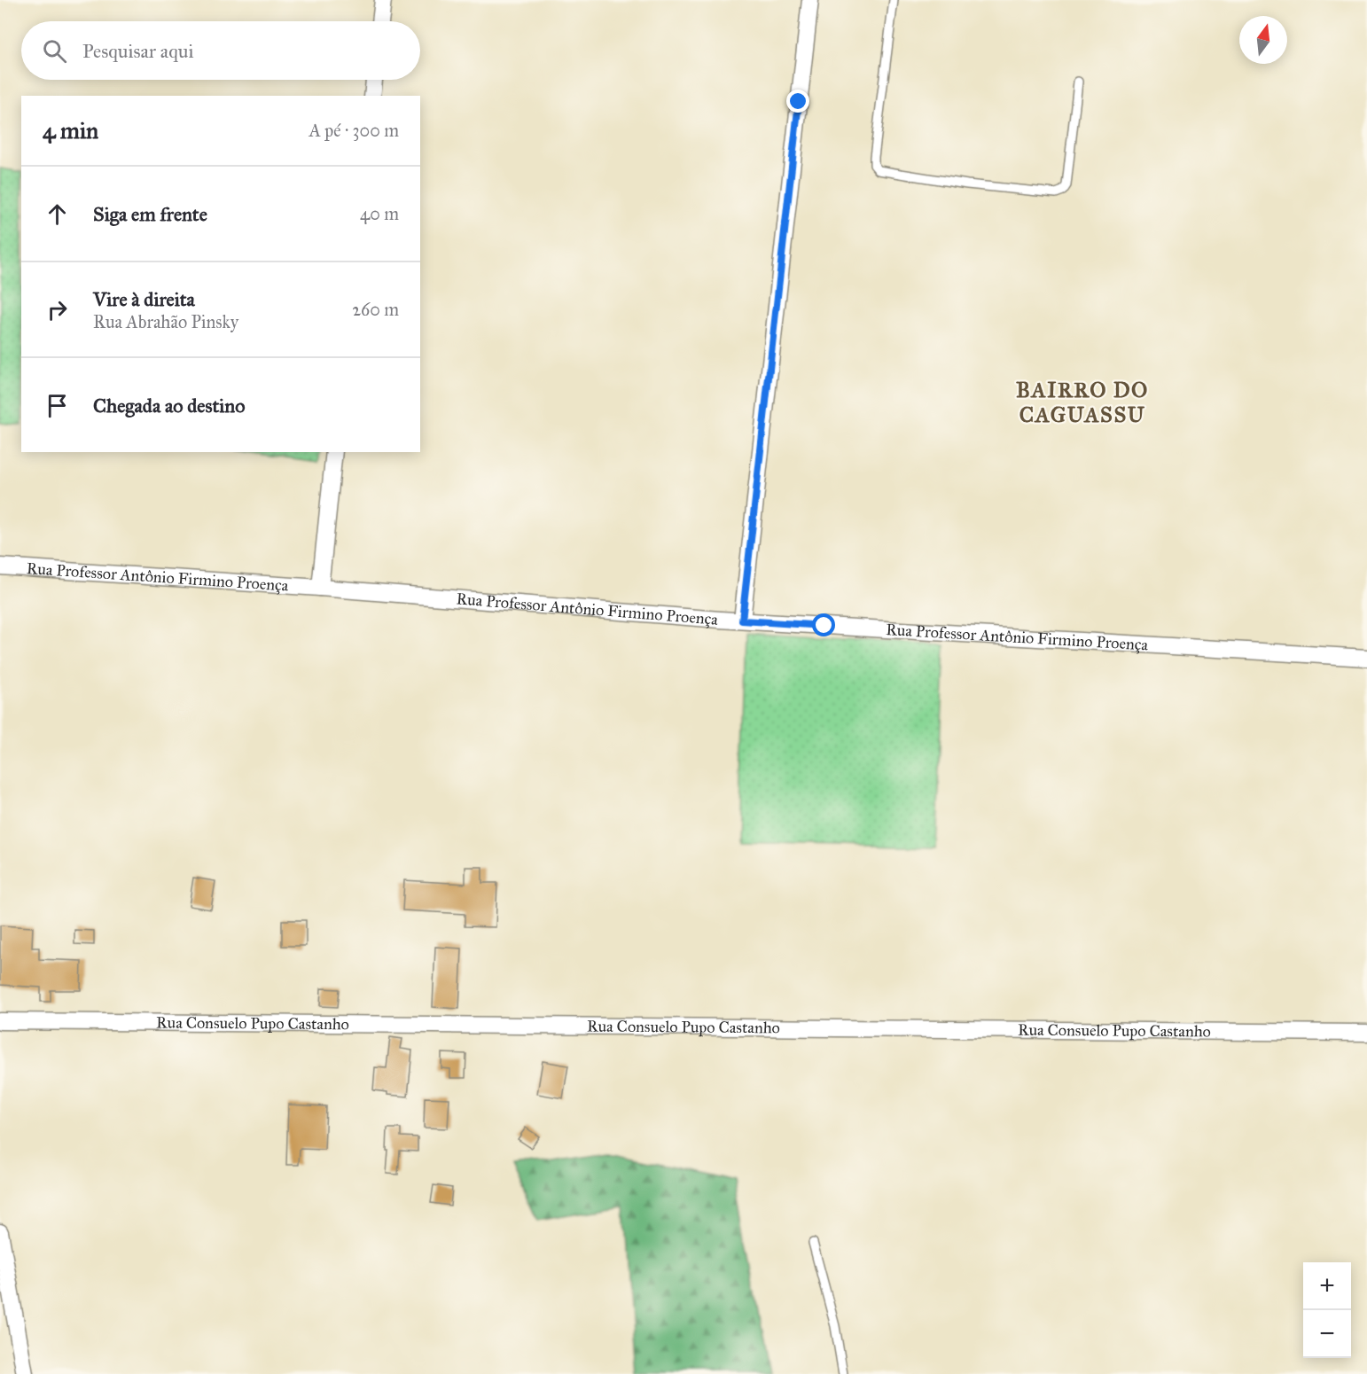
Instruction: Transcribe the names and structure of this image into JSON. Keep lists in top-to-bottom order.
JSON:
{
  "streets": {
    "street": ["Rua Professor Antônio Firmino Proença", "Rua Consuelo Pupo Castanho"]
  },
  "districts": ["BAIRRO DO CAGUASSU"],
  "north": "top",
  "page": {
    "search": "Pesquisar aqui",
    "heading": ["4 min", "A pé · 300 m"],
    "list": [
      ["Siga em frente", "40 m"],
      ["Vire à direita", "Rua Abrahão Pinsky", "260 m"],
      "Chegada ao destino"
    ],
    "map_buttons": ["+", "−"]
  }
}
